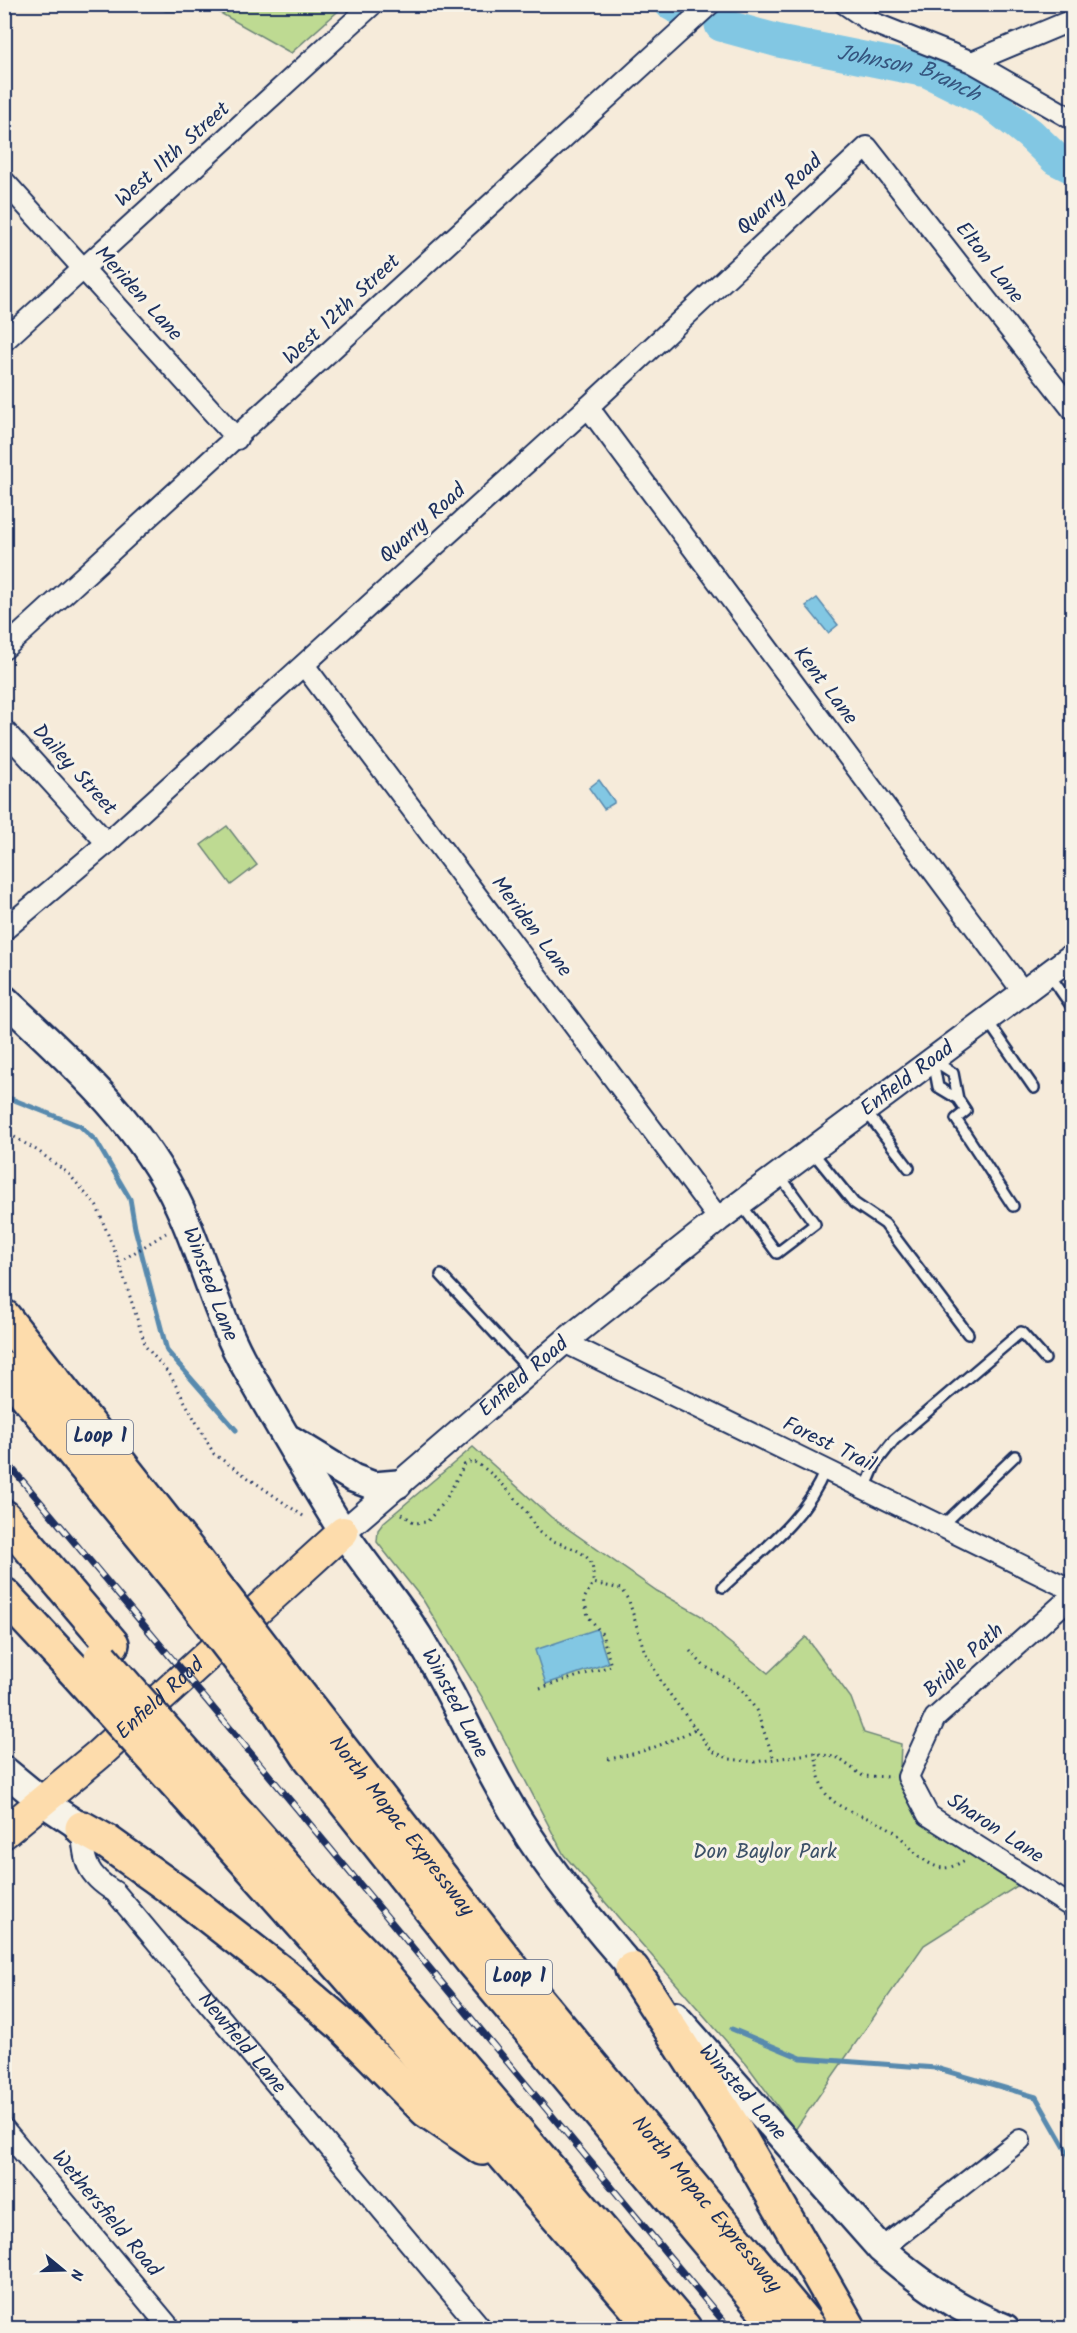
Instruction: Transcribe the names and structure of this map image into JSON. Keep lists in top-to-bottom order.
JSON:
{
  "streets": {
    "highway": ["Loop 1", "North Mopac Expressway"],
    "main road": ["Enfield Road", "Winsted Lane"],
    "street": [
      "West 11th Street",
      "Quarry Road",
      "Elton Lane",
      "Meriden Lane",
      "West 12th Street",
      "Kent Lane",
      "Dailey Street",
      "Forest Trail",
      "Bridle Path",
      "Sharon Lane",
      "Newfield Lane",
      "Wethersfield Road"
    ]
  },
  "crossings": [
    ["West 11th Street", "Meriden Lane"],
    ["Quarry Road", "Elton Lane"],
    ["Quarry Road", "Meriden Lane"],
    ["Quarry Road", "Kent Lane"],
    ["Quarry Road", "Dailey Street"],
    ["Meriden Lane", "West 12th Street"],
    ["Meriden Lane", "Enfield Road"],
    ["Kent Lane", "Enfield Road"],
    ["Enfield Road", "Winsted Lane"],
    ["Enfield Road", "Forest Trail"],
    ["Bridle Path", "Sharon Lane"]
  ],
  "water": ["Johnson Branch"],
  "parks": ["Don Baylor Park"],
  "north": "right"
}
